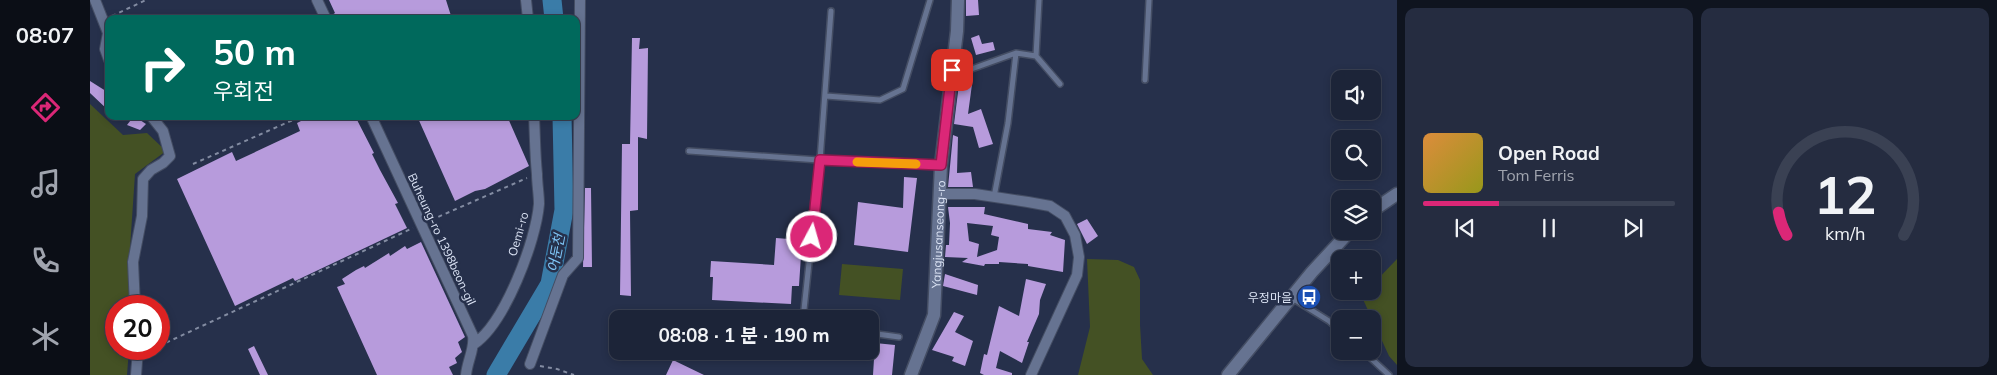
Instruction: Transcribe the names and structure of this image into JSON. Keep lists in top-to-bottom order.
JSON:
{
  "streets": {
    "street": ["Oemi-ro", "Yangjusanseong-ro", "Buheung-ro 1398beon-gil"]
  },
  "crossings": [
    ["Oemi-ro", "Buheung-ro 1398beon-gil"]
  ],
  "water": ["어둔천"],
  "places": {
    "bus stop": ["우정마을"]
  },
  "page": {
    "tabs": "08:07",
    "turn": ["50 m", "우회전"],
    "map_buttons": ["+", "−"],
    "song": ["Open Road", "Tom Ferris"],
    "limit": "20",
    "trip": "08:08 · 1 분 · 190 m",
    "gauge": ["12", "km/h"]
  }
}
